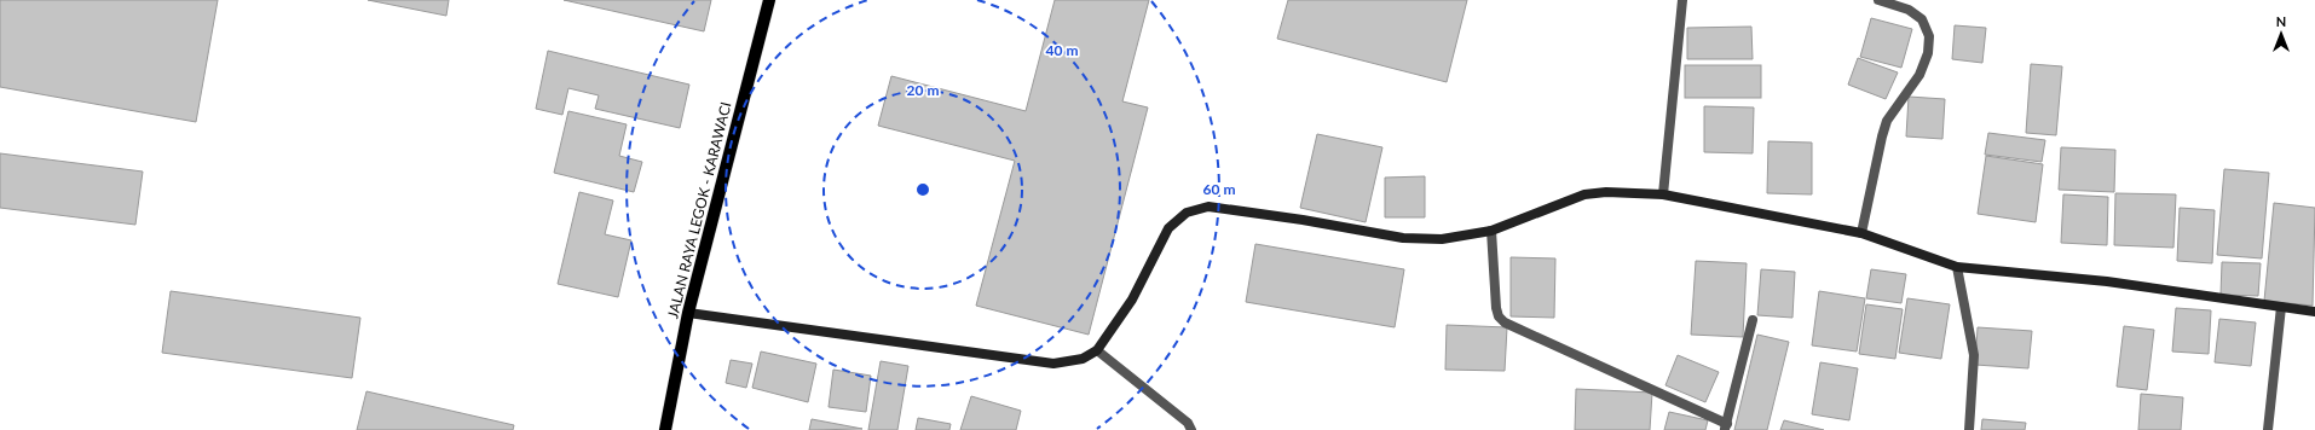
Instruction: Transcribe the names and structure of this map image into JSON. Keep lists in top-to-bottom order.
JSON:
{
  "streets": {
    "main road": ["JALAN RAYA LEGOK - KARAWACI"]
  },
  "north": "top",
  "rings": ["40 m", "20 m", "60 m"]
}
